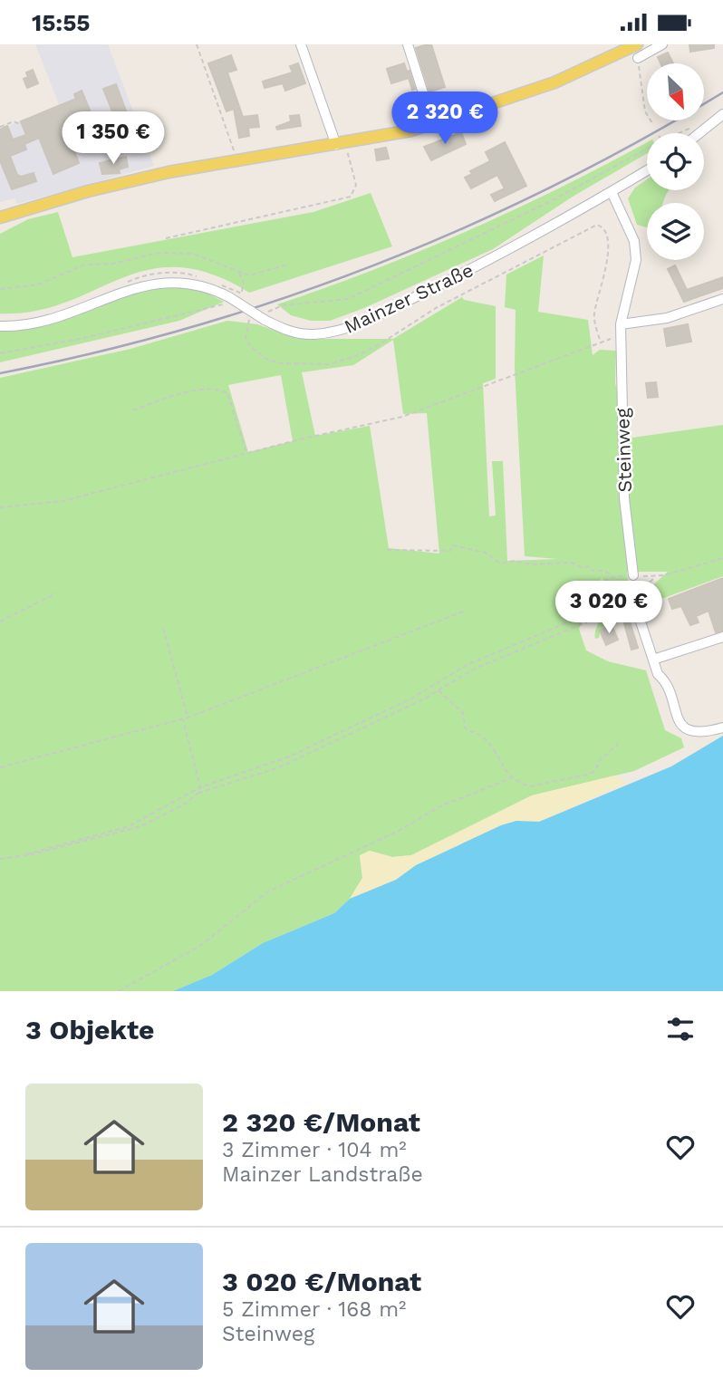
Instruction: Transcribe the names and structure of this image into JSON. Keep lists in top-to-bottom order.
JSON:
{
  "streets": {
    "street": ["Mainzer Straße", "Steinweg"]
  },
  "crossings": [
    ["Mainzer Straße", "Steinweg"]
  ],
  "north": "bottom right",
  "page": {
    "status": "15:55",
    "price": ["2 320 €", "1 350 €", "3 020 €"],
    "heading": "3 Objekte",
    "list": [
      {
        "name": "2 320 €/Monat",
        "note": "3 Zimmer · 104 m² · Mainzer Landstraße"
      },
      {
        "name": "3 020 €/Monat",
        "note": "5 Zimmer · 168 m² · Steinweg"
      }
    ]
  }
}
